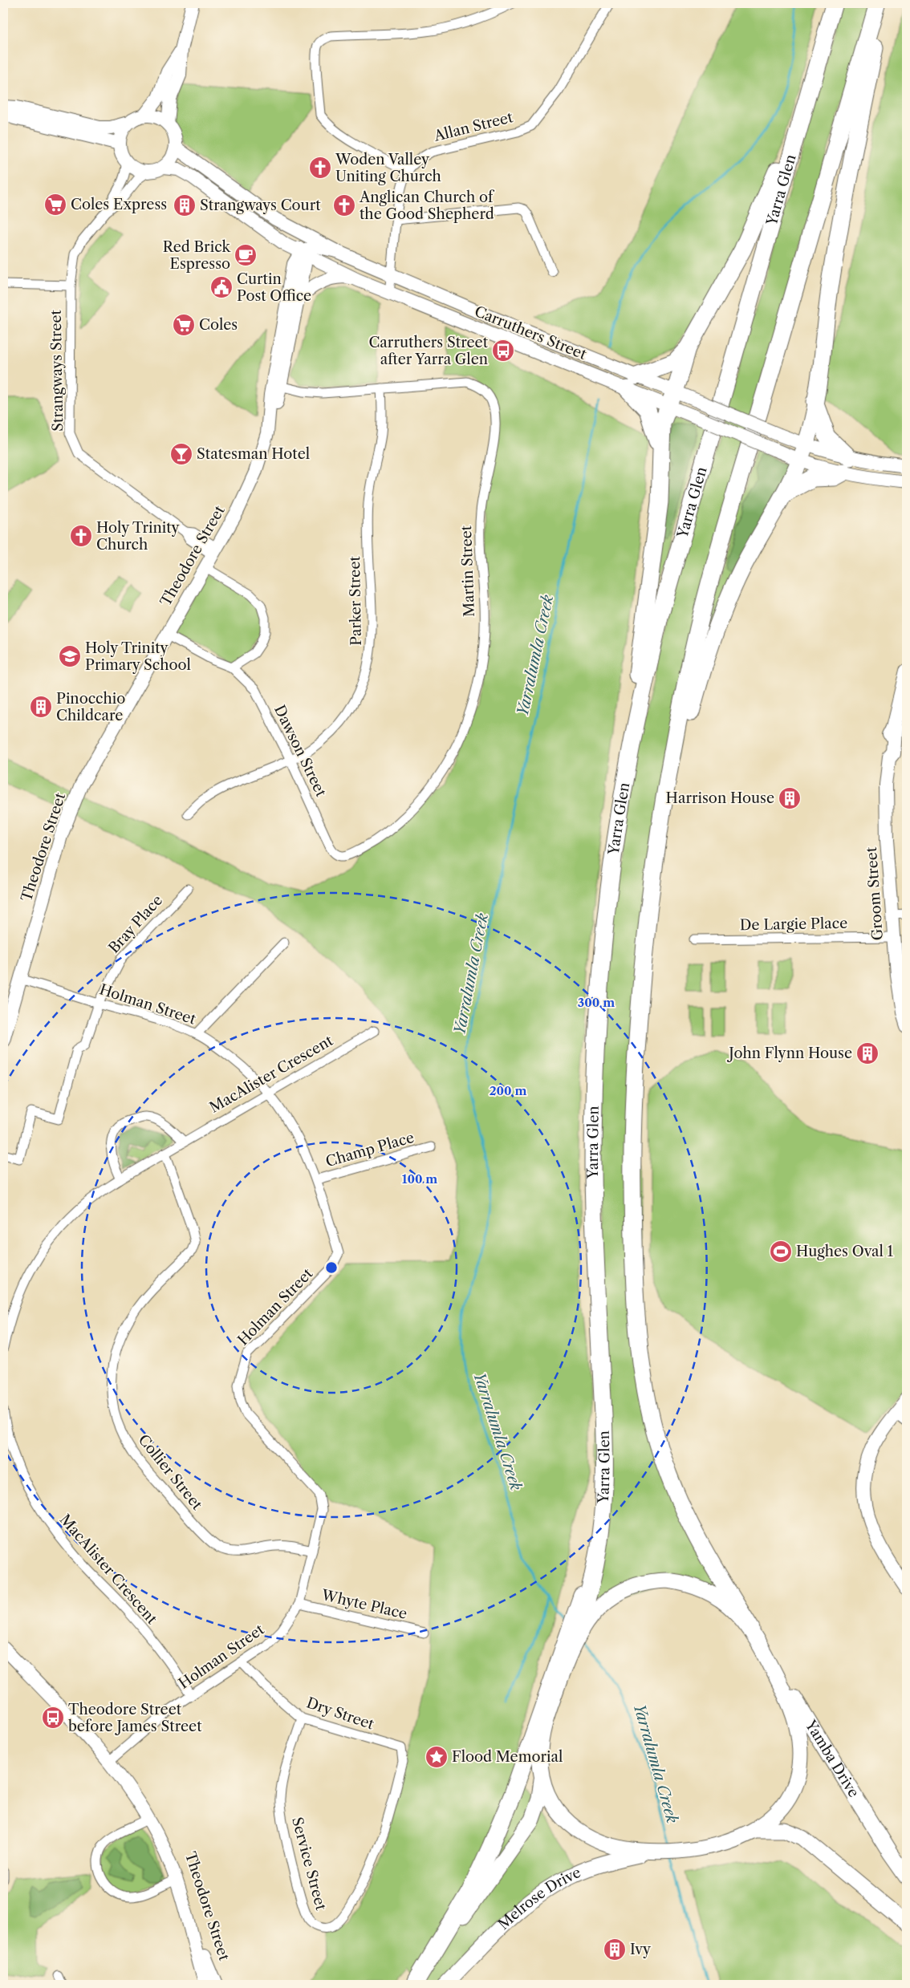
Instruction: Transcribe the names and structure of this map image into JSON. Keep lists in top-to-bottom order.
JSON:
{
  "streets": {
    "highway": ["Yarra Glen"],
    "main road": [
      "Carruthers Street",
      "Theodore Street",
      "Groom Street",
      "Yamba Drive",
      "Melrose Drive"
    ],
    "street": [
      "Allan Street",
      "Strangways Street",
      "Martin Street",
      "Parker Street",
      "Dawson Street",
      "Bray Place",
      "De Largie Place",
      "Holman Street",
      "MacAlister Crescent",
      "Champ Place",
      "Collier Street",
      "Whyte Place",
      "Dry Street",
      "Service Street"
    ]
  },
  "crossings": [
    ["Allan Street", "Carruthers Street"],
    ["Carruthers Street", "Strangways Street"],
    ["Carruthers Street", "Theodore Street"],
    ["Strangways Street", "Theodore Street"],
    ["Theodore Street", "Martin Street"],
    ["Theodore Street", "Dawson Street"],
    ["Theodore Street", "Holman Street"],
    ["Martin Street", "Parker Street"],
    ["Martin Street", "Dawson Street"],
    ["Parker Street", "Dawson Street"],
    ["Groom Street", "De Largie Place"],
    ["Bray Place", "Holman Street"],
    ["Holman Street", "MacAlister Crescent"],
    ["Holman Street", "Champ Place"],
    ["Holman Street", "Collier Street"],
    ["Holman Street", "Whyte Place"],
    ["Holman Street", "Dry Street"],
    ["MacAlister Crescent", "Collier Street"],
    ["Dry Street", "Service Street"]
  ],
  "water": ["Yarralumla Creek"],
  "places": {
    "church": ["Woden Valley Uniting Church", "Anglican Church of the Good Shepherd", "Holy Trinity Church"],
    "supermarket": ["Coles Express", "Coles"],
    "building": [
      "Strangways Court",
      "Pinocchio Childcare",
      "Harrison House",
      "John Flynn House",
      "Ivy"
    ],
    "cafe": ["Red Brick Espresso"],
    "public building": ["Curtin Post Office"],
    "bus stop": ["Carruthers Street after Yarra Glen", "Theodore Street before James Street"],
    "bar": ["Statesman Hotel"],
    "school or university": ["Holy Trinity Primary School"],
    "sports": ["Hughes Oval 1"],
    "place": ["Flood Memorial"]
  },
  "rings": ["300 m", "200 m", "100 m"]
}
